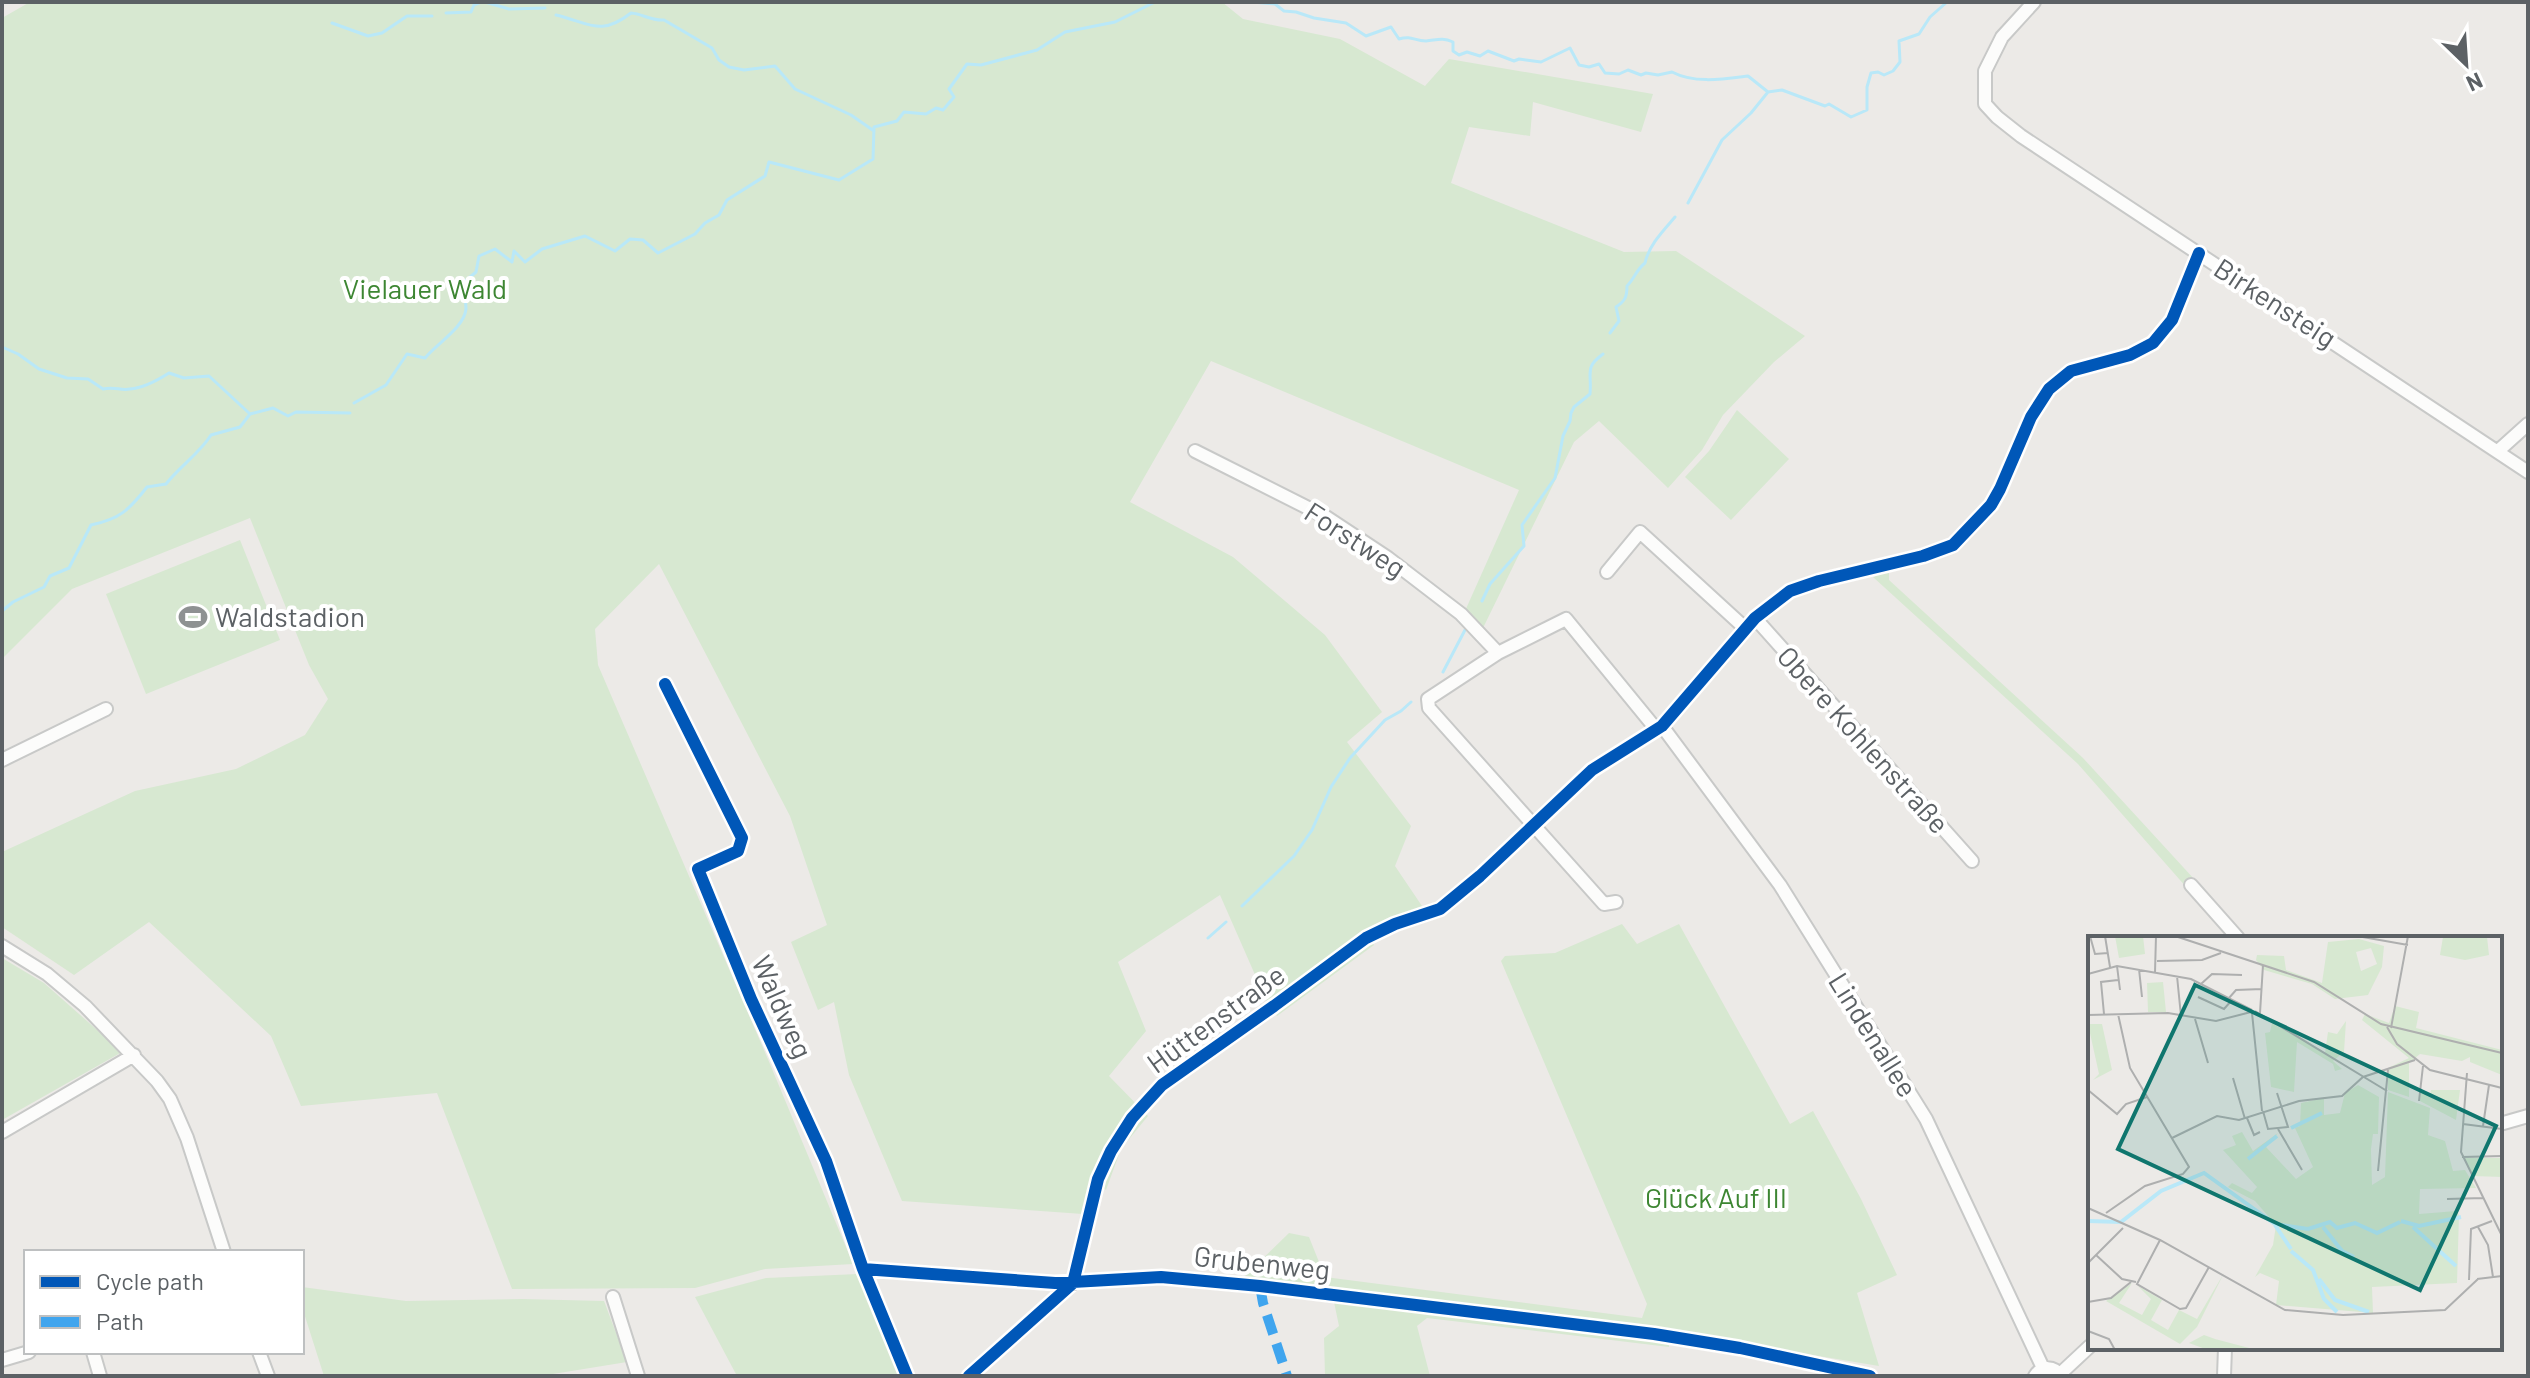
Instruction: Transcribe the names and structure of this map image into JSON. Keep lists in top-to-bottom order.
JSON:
{
  "streets": {
    "street": [
      "Birkensteig",
      "Forstweg",
      "Obere Kohlenstraße",
      "Waldweg",
      "Hüttenstraße",
      "Lindenallee",
      "Grubenweg"
    ]
  },
  "crossings": [
    ["Birkensteig", "Obere Kohlenstraße"],
    ["Obere Kohlenstraße", "Hüttenstraße"],
    ["Obere Kohlenstraße", "Lindenallee"],
    ["Waldweg", "Grubenweg"],
    ["Hüttenstraße", "Grubenweg"]
  ],
  "parks": ["Vielauer Wald", "Glück Auf III"],
  "places": {
    "sports": ["Waldstadion"]
  },
  "legend": ["Cycle path", "Path"],
  "north": "bottom right"
}
